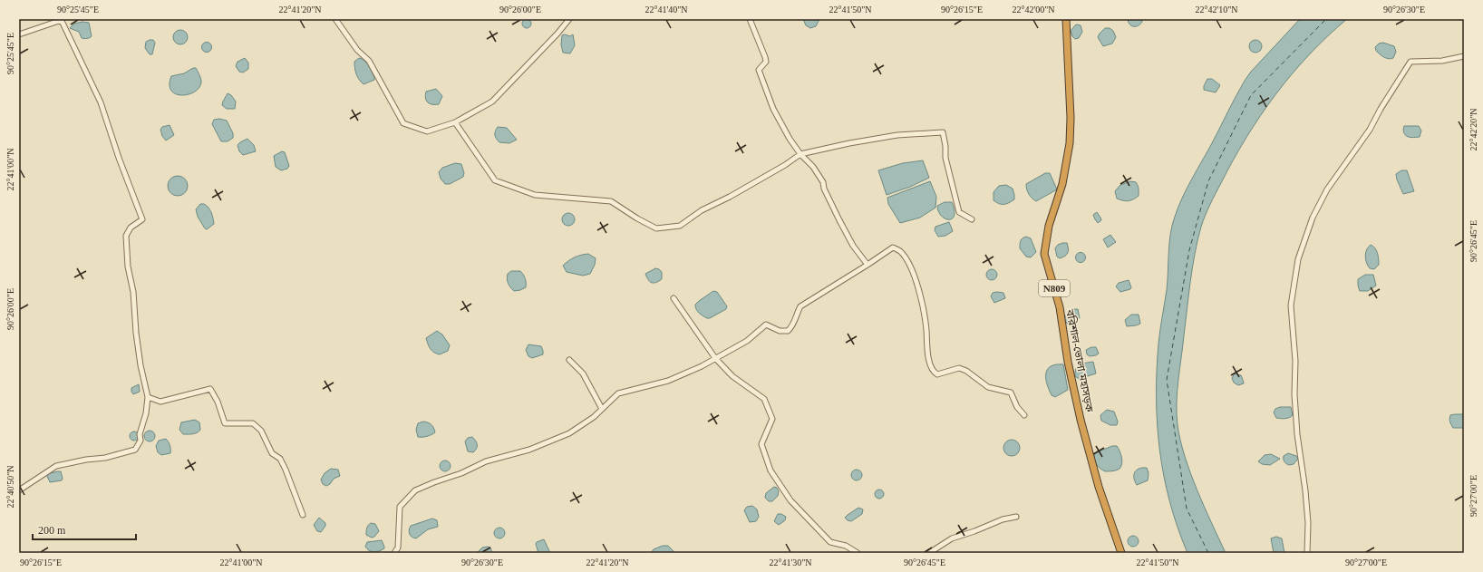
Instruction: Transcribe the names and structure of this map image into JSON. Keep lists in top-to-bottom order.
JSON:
{
  "streets": {
    "highway": ["N809", "বরিশাল-ভোলা মহাসড়ক"]
  },
  "scale_bar": "200 m",
  "coordinates": [
    "90°25'45\"E",
    "22°41'20\"N",
    "90°26'00\"E",
    "22°41'40\"N",
    "22°41'50\"N",
    "90°26'15\"E",
    "22°42'00\"N",
    "22°42'10\"N",
    "90°26'30\"E",
    "22°42'20\"N",
    "22°41'00\"N",
    "90°26'45\"E",
    "22°40'50\"N",
    "90°27'00\"E",
    "22°41'30\"N"
  ]
}
